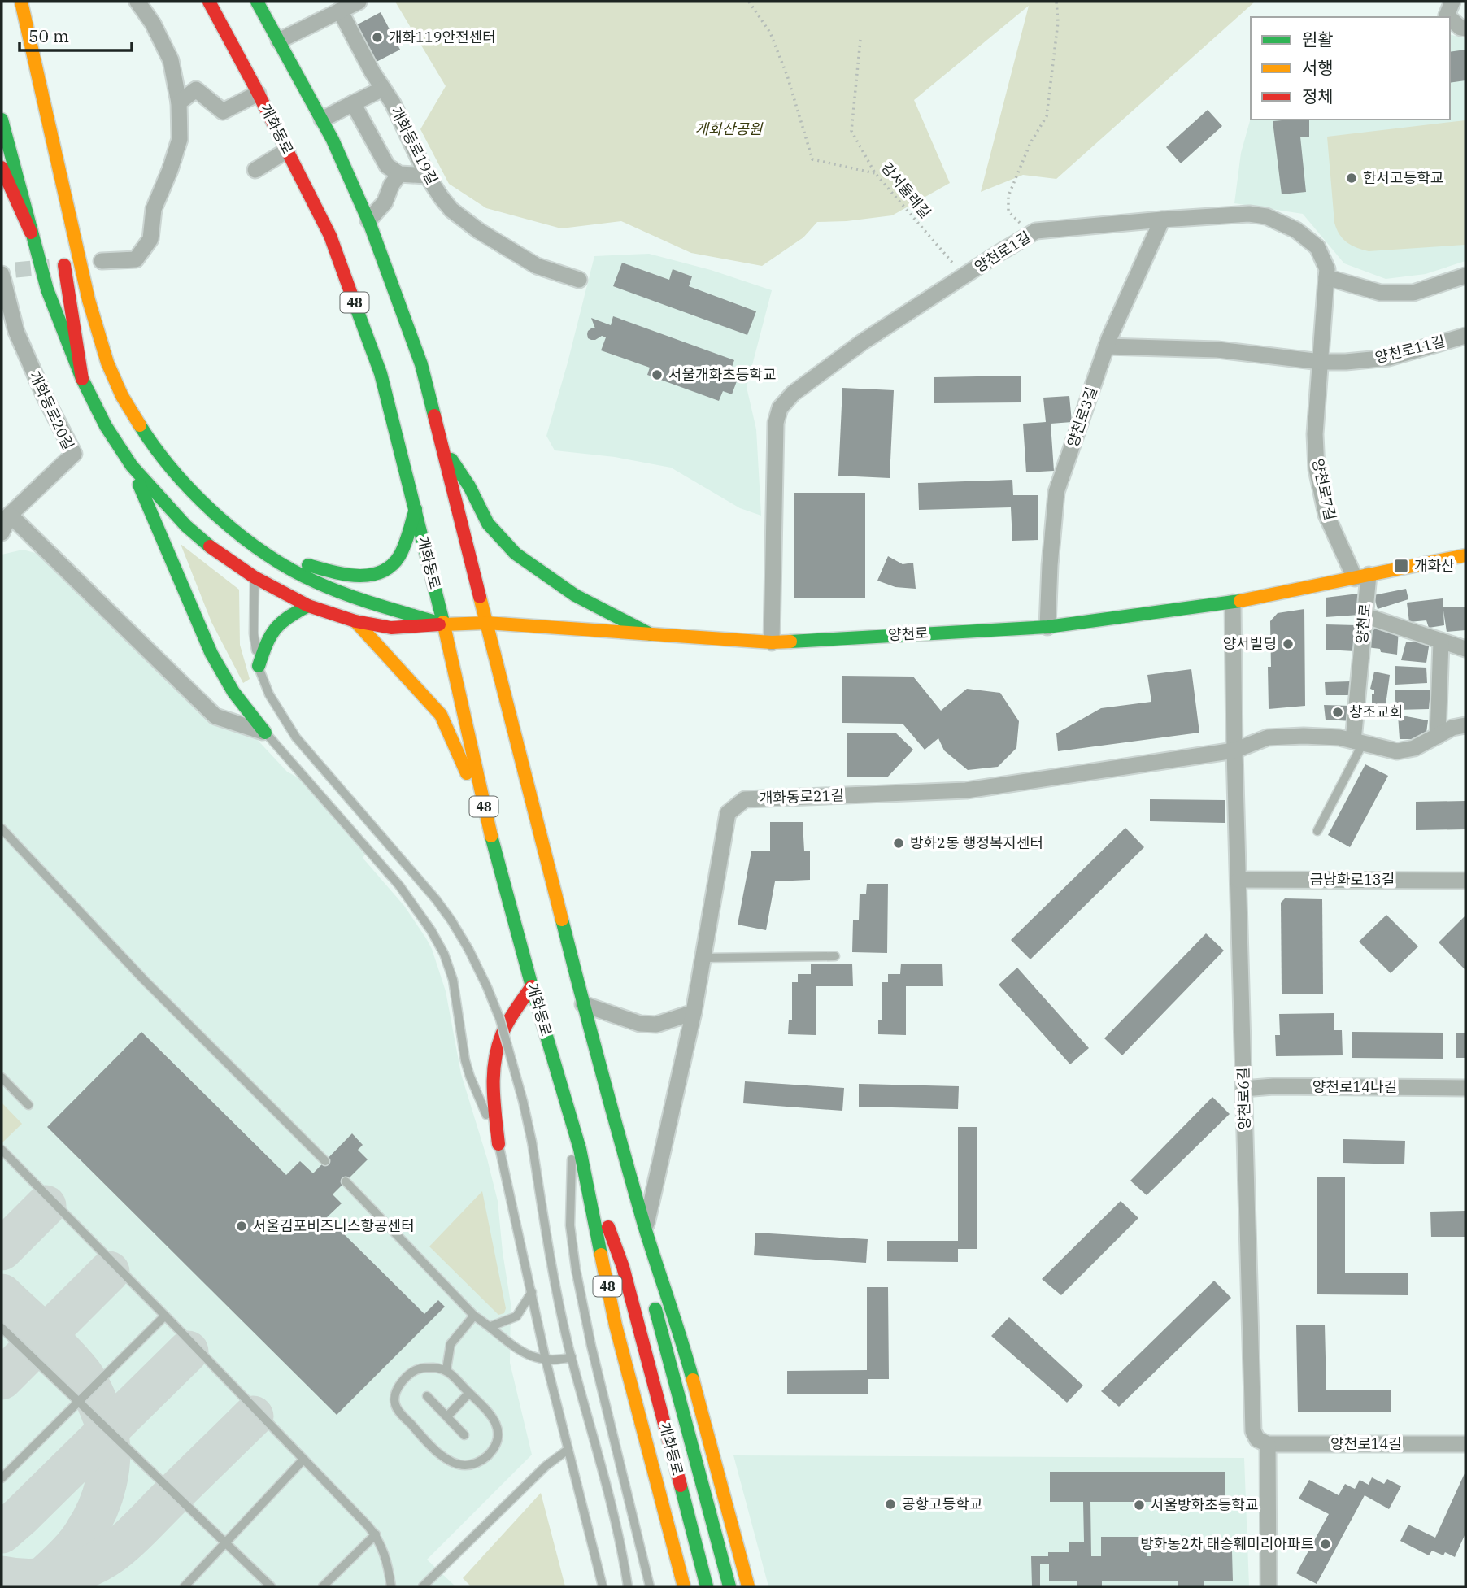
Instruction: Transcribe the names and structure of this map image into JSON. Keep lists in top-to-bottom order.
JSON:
{
  "streets": {
    "main road": ["개화동로", "48", "양천로"],
    "street": [
      "개화동로19길",
      "양천로1길",
      "양천로11길",
      "개화동로20길",
      "양천로3길",
      "양천로7길",
      "개화동로21길",
      "금낭화로13길",
      "양천로14나길",
      "양천로6길",
      "양천로14길"
    ],
    "path": ["강서둘레길"]
  },
  "crossings": [
    ["개화동로", "양천로"],
    ["강서둘레길", "양천로1길"],
    ["양천로1길", "양천로3길"],
    ["양천로1길", "양천로7길"],
    ["양천로1길", "양천로"],
    ["양천로11길", "양천로7길"],
    ["양천로3길", "양천로"],
    ["양천로7길", "양천로"],
    ["양천로", "개화동로21길"],
    ["양천로", "양천로6길"],
    ["개화동로21길", "양천로6길"],
    ["금낭화로13길", "양천로6길"],
    ["양천로14나길", "양천로6길"],
    ["양천로6길", "양천로14길"]
  ],
  "parks": ["개화산공원"],
  "places": {
    "other": [
      "개화119안전센터",
      "한서고등학교",
      "서울개화초등학교",
      "양서빌딩",
      "창조교회",
      "방화2동 행정복지센터",
      "서울김포비즈니스항공센터",
      "공항고등학교",
      "서울방화초등학교",
      "방화동2차 태승훼미리아파트"
    ],
    "transit": ["개화산"]
  },
  "legend": ["원활", "서행", "정체"],
  "scale_bar": "50 m"
}
